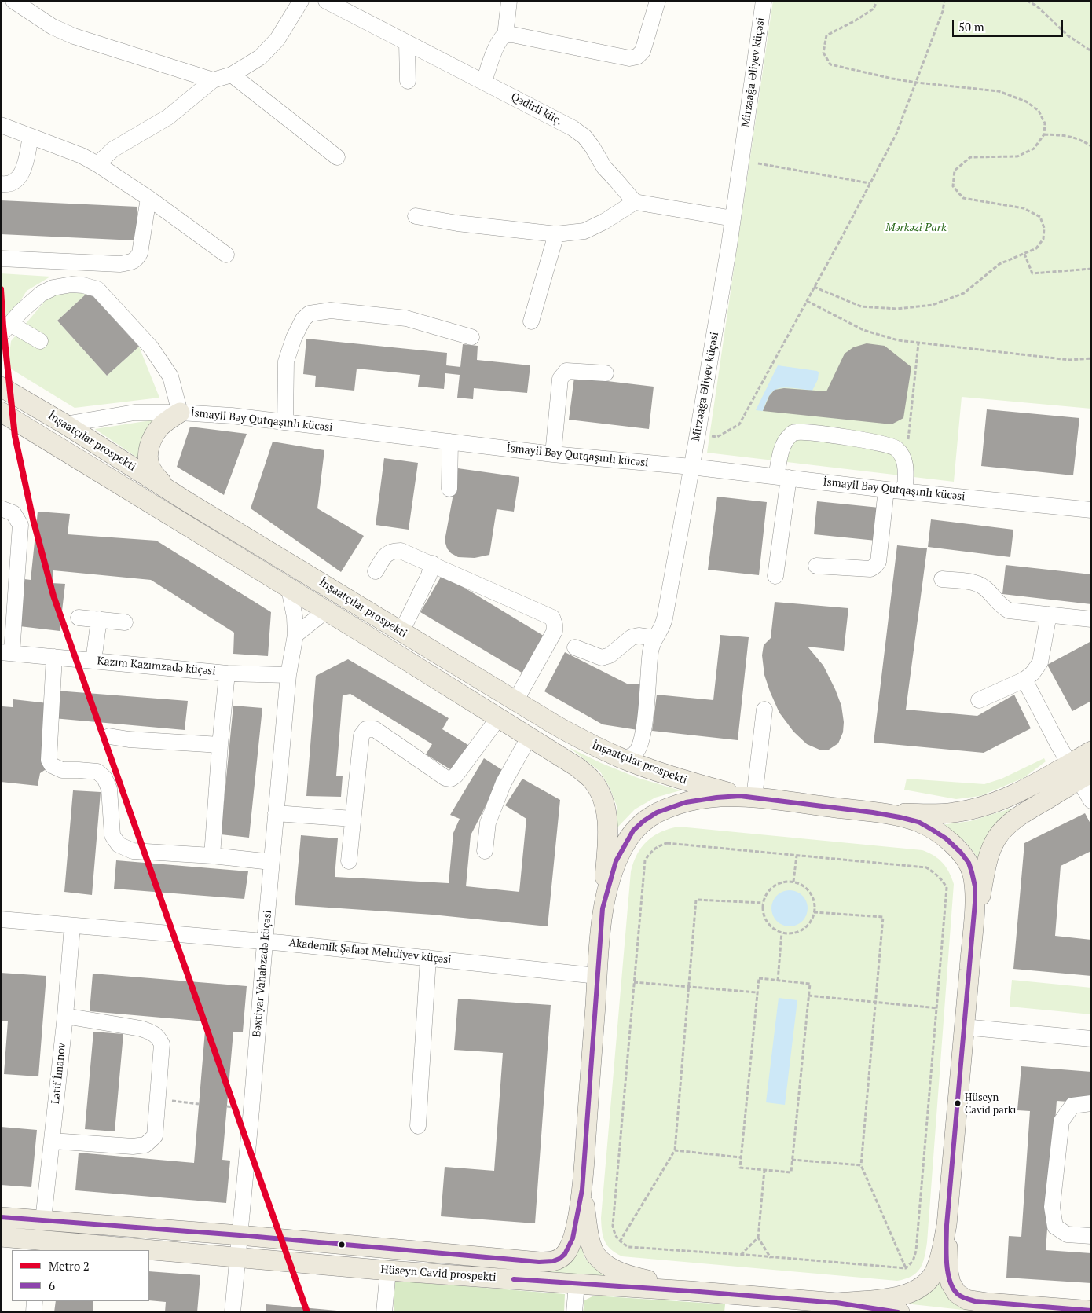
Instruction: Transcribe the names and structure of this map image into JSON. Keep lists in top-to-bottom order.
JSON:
{
  "streets": {
    "main road": ["İnşaatçılar prospekti", "Hüseyn Cavid prospekti"],
    "street": [
      "Mirzəağa Əliyev küçəsi",
      "Qədirli küç.",
      "İsmayil Bəy Qutqaşınlı kücəsi",
      "Kazım Kazımzadə küçəsi",
      "Akademik Şəfaət Mehdiyev küçəsi",
      "Bəxtiyar Vahabzadə küçəsi",
      "Lətif İmanov"
    ]
  },
  "crossings": [
    ["Mirzəağa Əliyev küçəsi", "İsmayil Bəy Qutqaşınlı kücəsi"],
    ["Mirzəağa Əliyev küçəsi", "İnşaatçılar prospekti"],
    ["İsmayil Bəy Qutqaşınlı kücəsi", "İnşaatçılar prospekti"],
    ["İnşaatçılar prospekti", "Bəxtiyar Vahabzadə küçəsi"],
    ["Kazım Kazımzadə küçəsi", "Bəxtiyar Vahabzadə küçəsi"],
    ["Akademik Şəfaət Mehdiyev küçəsi", "Bəxtiyar Vahabzadə küçəsi"],
    ["Akademik Şəfaət Mehdiyev küçəsi", "Lətif İmanov"],
    ["Bəxtiyar Vahabzadə küçəsi", "Hüseyn Cavid prospekti"],
    ["Lətif İmanov", "Hüseyn Cavid prospekti"]
  ],
  "parks": ["Mərkəzi Park"],
  "places": ["Hüseyn Cavid parkı"],
  "lines": ["metro line 2", "transit line 6"],
  "legend": ["Metro 2", "6"],
  "scale_bar": "50 m"
}
